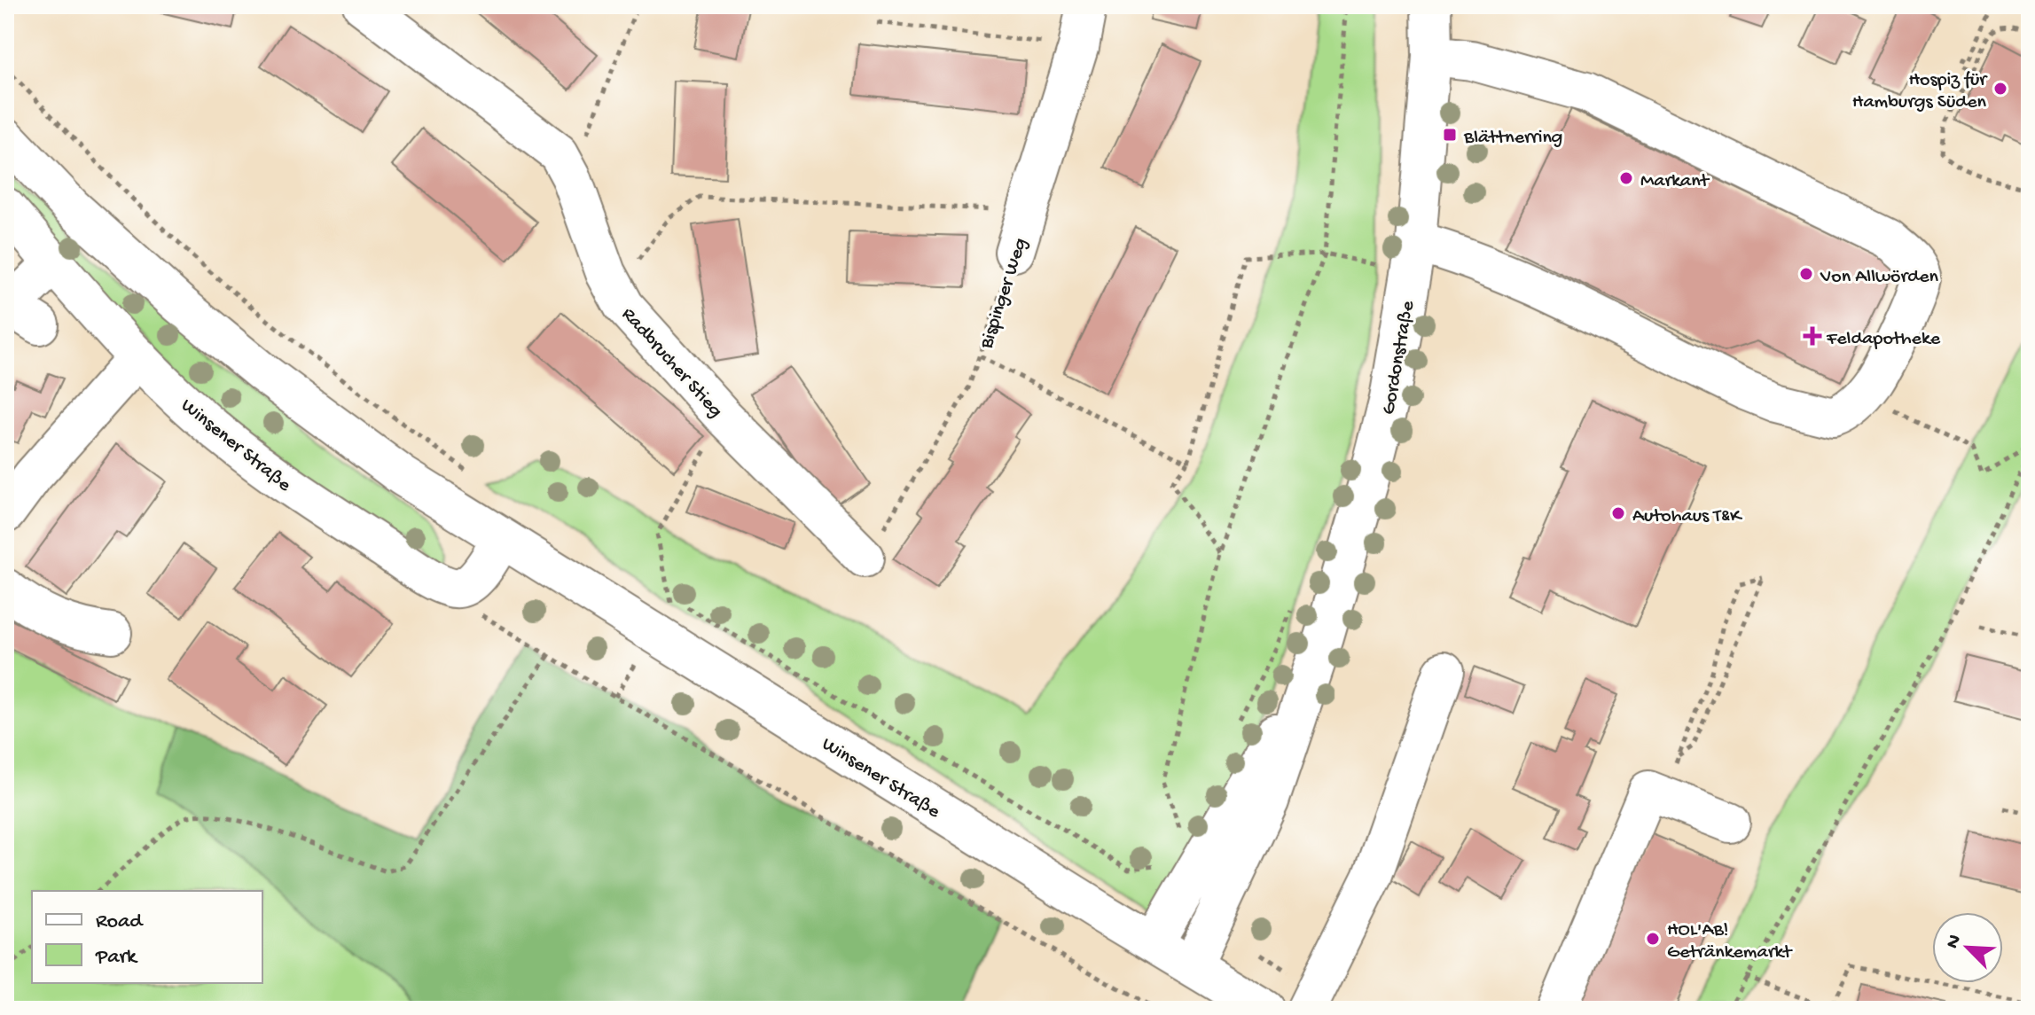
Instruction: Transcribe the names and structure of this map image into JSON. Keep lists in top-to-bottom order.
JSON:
{
  "streets": {
    "street": [
      "Bispinger Weg",
      "Gordonstraße",
      "Radbrucher Stieg",
      "Winsener Straße"
    ]
  },
  "crossings": [
    ["Bispinger Weg", "Radbrucher Stieg"],
    ["Gordonstraße", "Winsener Straße"]
  ],
  "places": {
    "other": [
      "Hospiz für Hamburgs Süden",
      "Markant",
      "Von Allwörden",
      "Autohaus T&K",
      "HOL'AB! Getränkemarkt"
    ],
    "transit": ["Blättnerring"],
    "health": ["Feldapotheke"]
  },
  "legend": ["Road", "Park"],
  "north": "top left"
}
